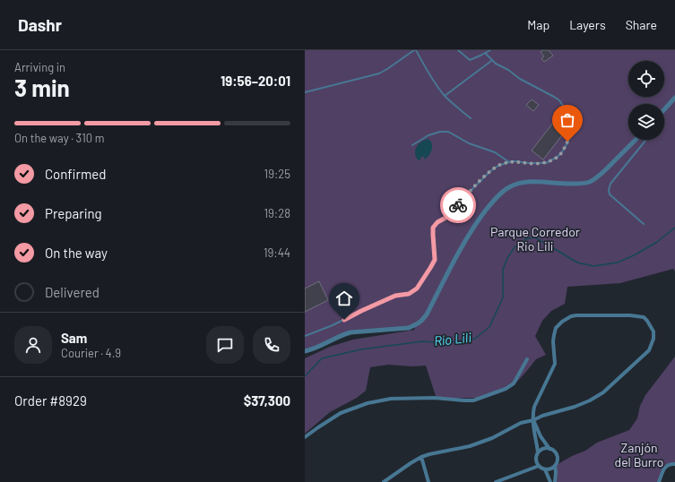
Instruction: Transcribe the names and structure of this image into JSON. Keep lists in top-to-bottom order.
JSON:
{
  "water": ["Río Lili"],
  "parks": ["Parque Corredor Rio Lili", "Zanjón del Burro"],
  "page": {
    "header": "Dashr",
    "nav": ["Map", "Layers", "Share"],
    "heading": ["3 min", "Arriving in", "19:56–20:01"],
    "panel": [
      "Sam",
      "Courier · 4.9",
      "Order #8929",
      "$37,300"
    ],
    "bar": "On the way · 310 m",
    "list": [
      ["Confirmed", "19:25"],
      ["Preparing", "19:28"],
      ["On the way", "19:44"],
      "Delivered"
    ]
  }
}
